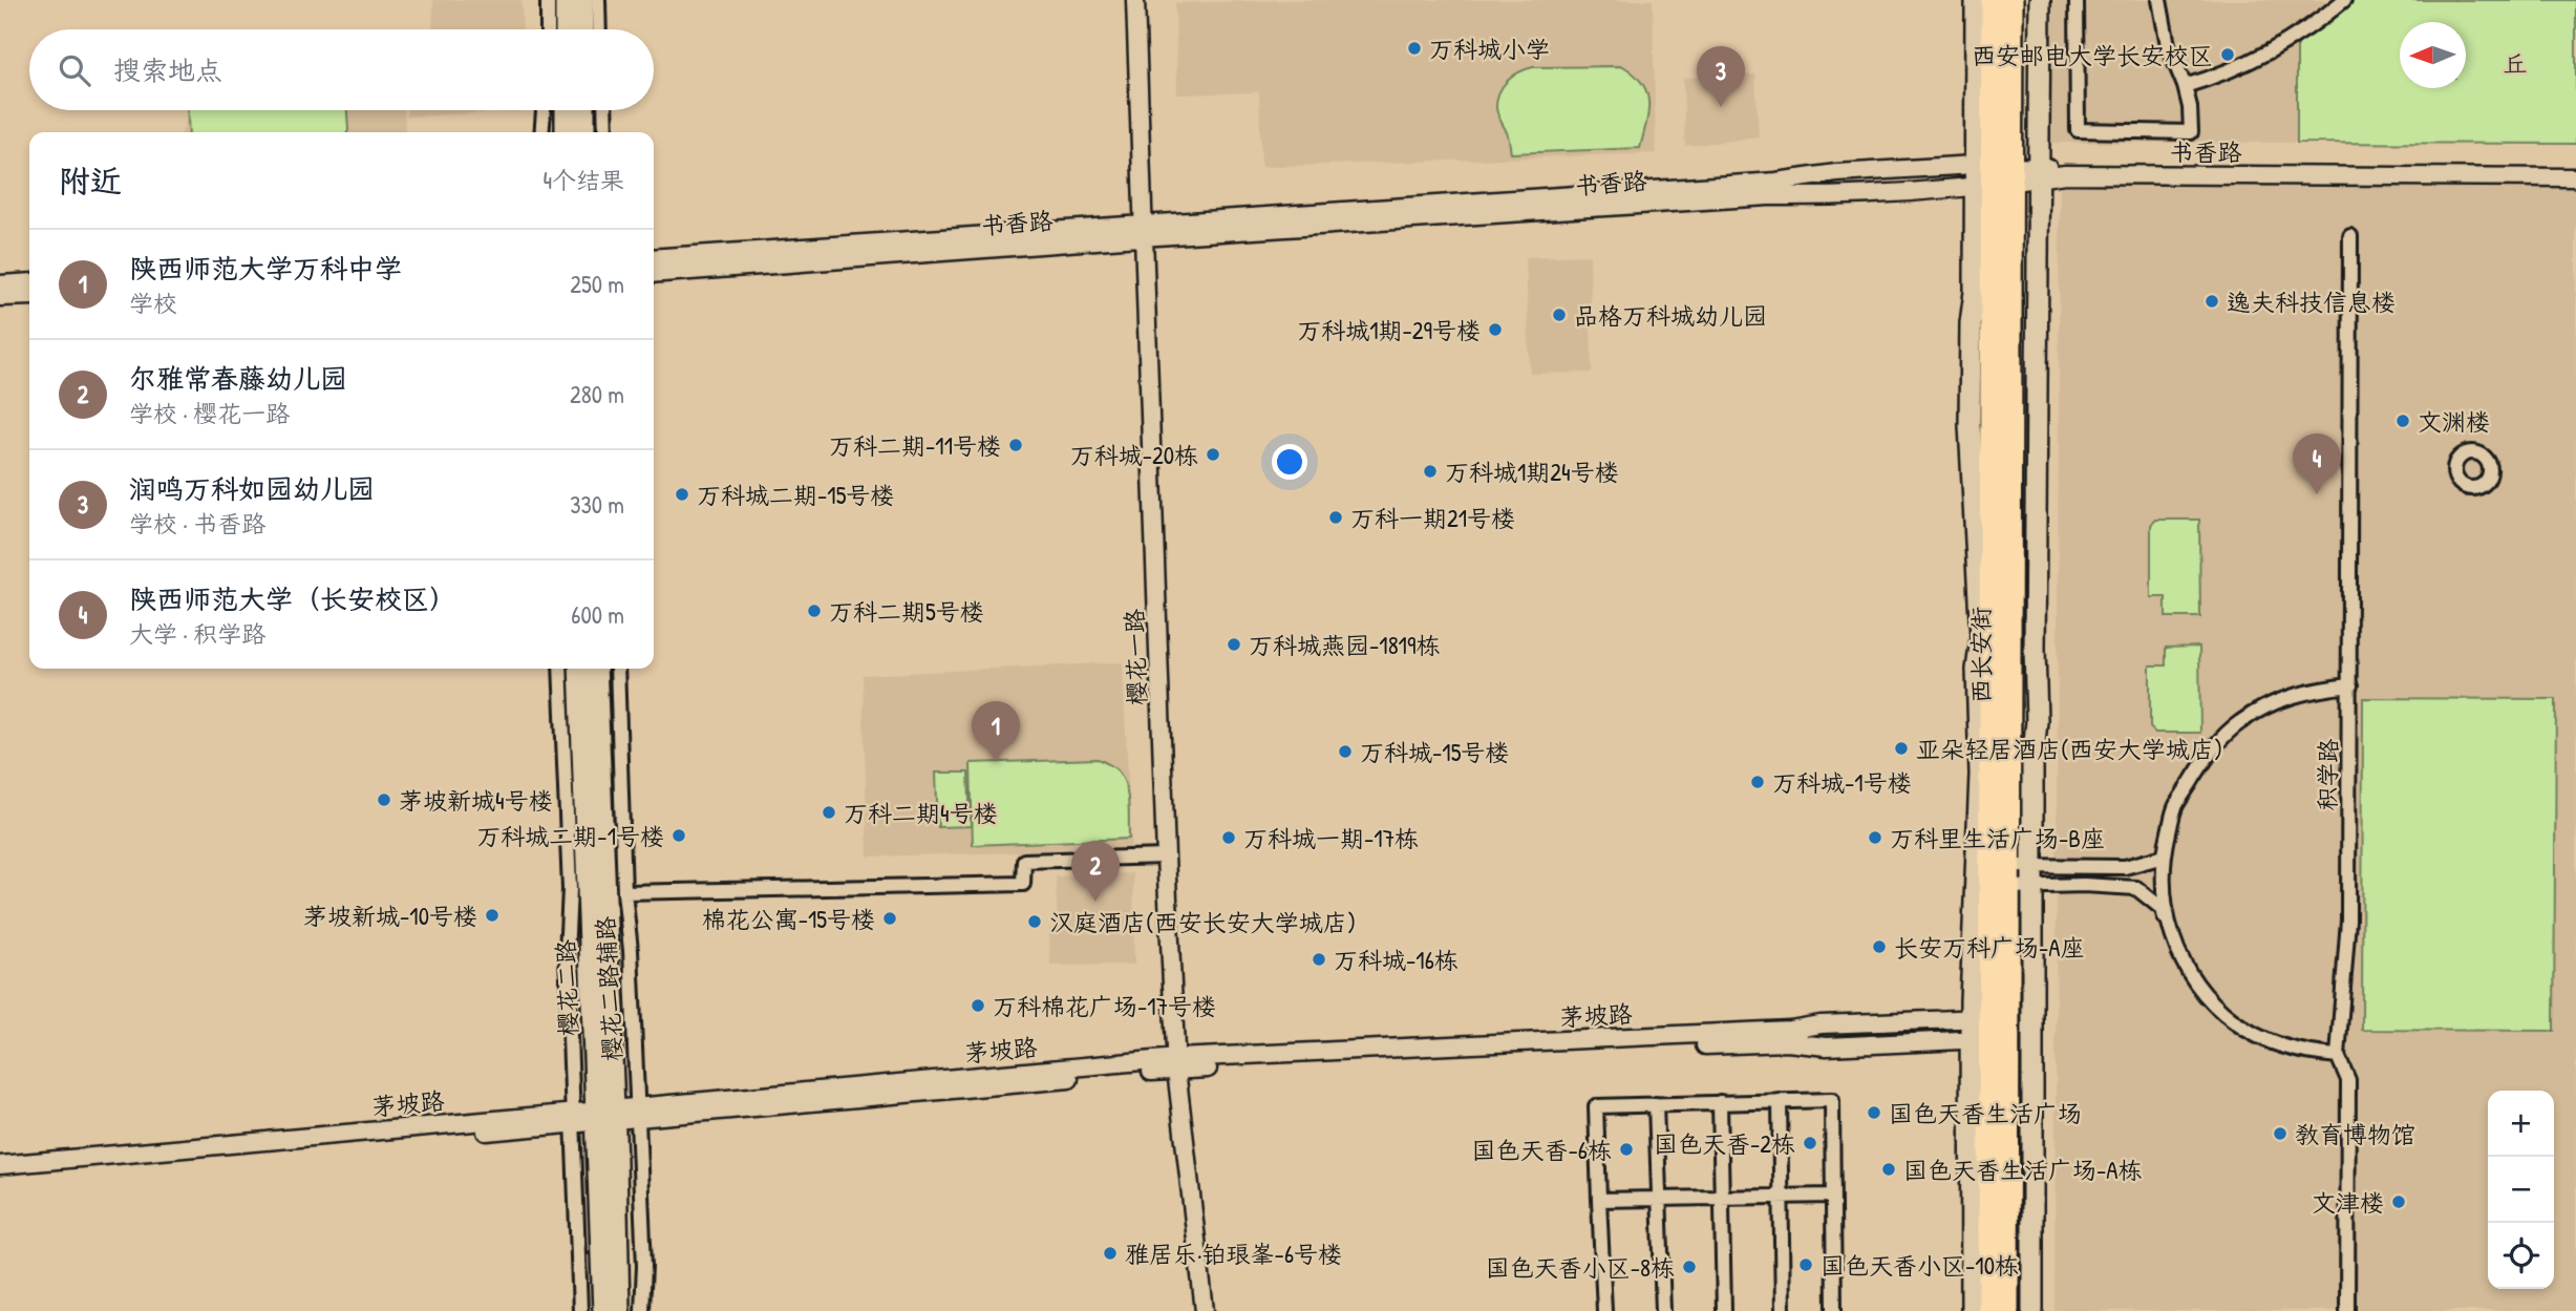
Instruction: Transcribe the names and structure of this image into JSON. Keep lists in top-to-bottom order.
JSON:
{
  "streets": {
    "main road": ["西长安街", "樱花二路"],
    "street": [
      "书香路",
      "樱花一路",
      "积学路",
      "樱花二路辅路",
      "茅坡路"
    ]
  },
  "crossings": [
    ["书香路", "西长安街"],
    ["书香路", "樱花一路"],
    ["西长安街", "茅坡路"],
    ["樱花一路", "茅坡路"],
    ["樱花二路", "茅坡路"],
    ["樱花二路辅路", "茅坡路"]
  ],
  "parks": ["丘"],
  "places": [
    "万科城小学",
    "西安邮电大学长安校区",
    "逸夫科技信息楼",
    "品格万科城幼儿园",
    "万科城1期-29号楼",
    "文渊楼",
    "万科二期-11号楼",
    "万科城-20栋",
    "万科城1期24号楼",
    "万科城二期-15号楼",
    "万科一期21号楼",
    "万科二期5号楼",
    "万科城燕园-1819栋",
    "亚朵轻居酒店(西安大学城店)",
    "万科城-15号楼",
    "万科城-1号楼",
    "茅坡新城4号楼",
    "万科二期4号楼",
    "万科城二期-1号楼",
    "万科城一期-17栋",
    "万科里生活广场-B座",
    "茅坡新城-10号楼",
    "棉花公寓-15号楼",
    "汉庭酒店(西安长安大学城店)",
    "长安万科广场-A座",
    "万科城-16栋",
    "万科棉花广场-17号楼",
    "国色天香生活广场",
    "教育博物馆",
    "国色天香-2栋",
    "国色天香-6栋",
    "国色天香生活广场-A栋",
    "文津楼",
    "雅居乐·铂琅峯-6号楼",
    "国色天香小区-10栋",
    "国色天香小区-8栋"
  ],
  "north": "left",
  "page": {
    "search": "搜索地点",
    "pins": [
      "3",
      "4",
      "1",
      "2"
    ],
    "heading": ["附近", "4个结果"],
    "list": [
      {
        "mark": "1",
        "name": "陕西师范大学万科中学",
        "note": "学校",
        "value": "250 m"
      },
      {
        "mark": "2",
        "name": "尔雅常春藤幼儿园",
        "note": "学校 · 樱花一路",
        "value": "280 m"
      },
      {
        "mark": "3",
        "name": "润鸣万科如园幼儿园",
        "note": "学校 · 书香路",
        "value": "330 m"
      },
      {
        "mark": "4",
        "name": "陕西师范大学（长安校区）",
        "note": "大学 · 积学路",
        "value": "600 m"
      }
    ],
    "map_buttons": ["+", "−"]
  }
}
